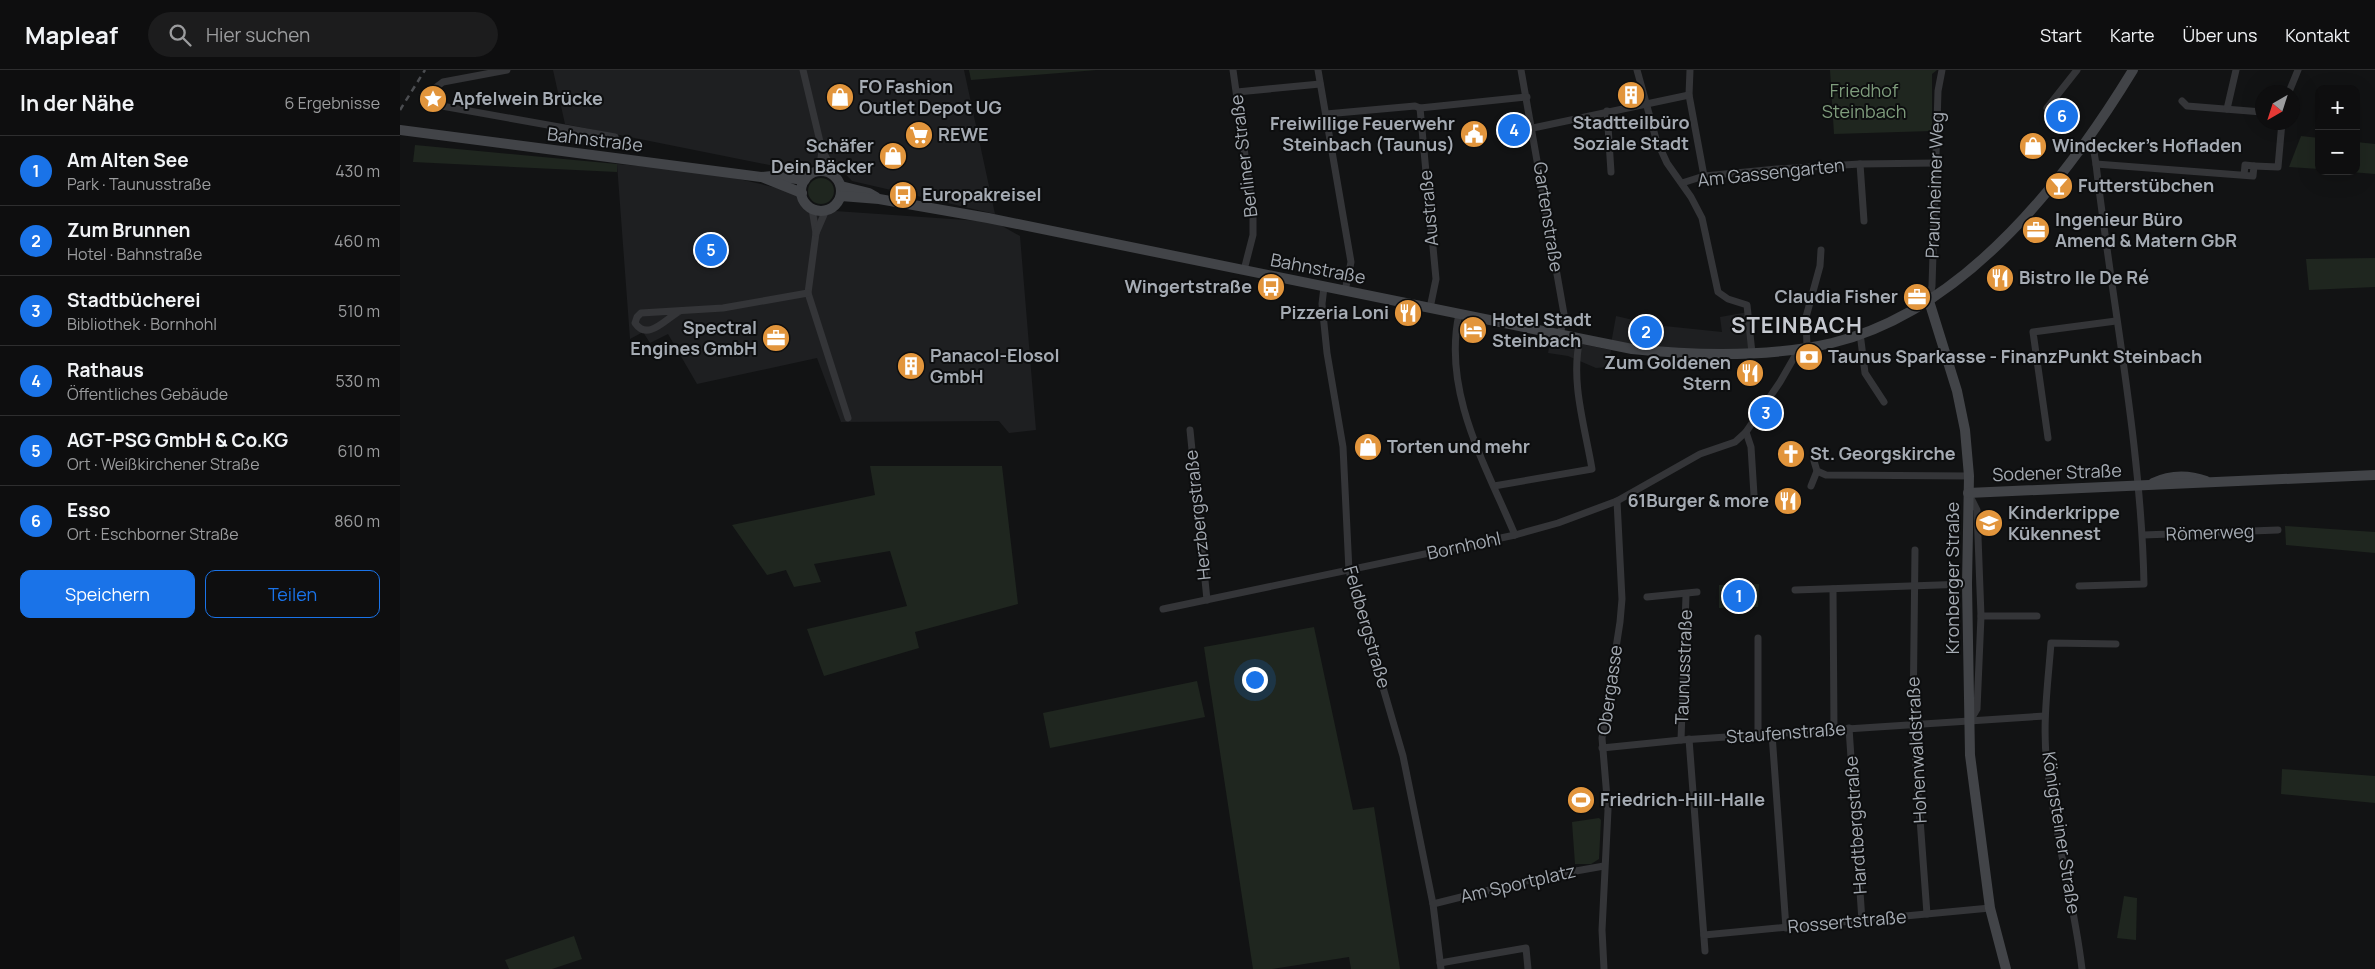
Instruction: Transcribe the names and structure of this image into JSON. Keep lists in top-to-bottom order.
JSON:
{
  "streets": {
    "main road": ["Bahnstraße", "Sodener Straße", "Kronberger Straße"],
    "street": [
      "Berliner Straße",
      "Am Gassengarten",
      "Praunheimer Weg",
      "Austraße",
      "Gartenstraße",
      "Herzbergstraße",
      "Römerweg",
      "Bornhohl",
      "Feldbergstraße",
      "Taunusstraße",
      "Obergasse",
      "Staufenstraße",
      "Hohenwaldstraße",
      "Hardtbergstraße",
      "Königsteiner Straße",
      "Am Sportplatz",
      "Rossertstraße"
    ]
  },
  "crossings": [
    ["Bahnstraße", "Berliner Straße"],
    ["Bahnstraße", "Praunheimer Weg"],
    ["Bahnstraße", "Austraße"],
    ["Bahnstraße", "Gartenstraße"],
    ["Bahnstraße", "Bornhohl"],
    ["Bahnstraße", "Feldbergstraße"],
    ["Am Gassengarten", "Praunheimer Weg"],
    ["Sodener Straße", "Kronberger Straße"],
    ["Herzbergstraße", "Bornhohl"],
    ["Bornhohl", "Feldbergstraße"],
    ["Bornhohl", "Obergasse"],
    ["Kronberger Straße", "Staufenstraße"],
    ["Kronberger Straße", "Rossertstraße"],
    ["Feldbergstraße", "Am Sportplatz"],
    ["Taunusstraße", "Staufenstraße"],
    ["Taunusstraße", "Rossertstraße"],
    ["Obergasse", "Staufenstraße"],
    ["Obergasse", "Am Sportplatz"],
    ["Staufenstraße", "Hohenwaldstraße"],
    ["Staufenstraße", "Hardtbergstraße"],
    ["Hohenwaldstraße", "Rossertstraße"],
    ["Hardtbergstraße", "Rossertstraße"]
  ],
  "districts": ["STEINBACH"],
  "parks": ["Friedhof Steinbach"],
  "places": {
    "building": ["Stadtteilbüro Soziale Stadt", "Panacol-Elosol GmbH"],
    "shop": [
      "FO Fashion Outlet Depot UG",
      "Windecker's Hofladen",
      "Schäfer Dein Bäcker",
      "Torten und mehr"
    ],
    "place": ["Apfelwein Brücke"],
    "public building": ["Freiwillige Feuerwehr Steinbach (Taunus)"],
    "supermarket": ["REWE"],
    "bar": ["Futterstübchen"],
    "bus stop": ["Europakreisel", "Wingertstraße"],
    "office": ["Ingenieur Büro Amend & Matern GbR", "Claudia Fisher", "Spectral Engines GmbH"],
    "restaurant": [
      "Bistro Ile De Ré",
      "Pizzeria Loni",
      "Zum Goldenen Stern",
      "61Burger & more"
    ],
    "hotel": ["Hotel Stadt Steinbach"],
    "bank": ["Taunus Sparkasse - FinanzPunkt Steinbach"],
    "church": ["St. Georgskirche"],
    "school or university": ["Kinderkrippe Kükennest"],
    "sports": ["Friedrich-Hill-Halle"]
  },
  "north": "bottom left",
  "page": {
    "header": "Mapleaf",
    "search": "Hier suchen",
    "nav": [
      "Start",
      "Karte",
      "Über uns",
      "Kontakt"
    ],
    "heading": ["In der Nähe", "6 Ergebnisse"],
    "map_buttons": ["+", "−"],
    "pins": [
      "6",
      "4",
      "5",
      "2",
      "3",
      "1"
    ],
    "list": [
      {
        "mark": "1",
        "name": "Am Alten See",
        "note": "Park · Taunusstraße",
        "value": "430 m"
      },
      {
        "mark": "2",
        "name": "Zum Brunnen",
        "note": "Hotel · Bahnstraße",
        "value": "460 m"
      },
      {
        "mark": "3",
        "name": "Stadtbücherei",
        "note": "Bibliothek · Bornhohl",
        "value": "510 m"
      },
      {
        "mark": "4",
        "name": "Rathaus",
        "note": "Öffentliches Gebäude",
        "value": "530 m"
      },
      {
        "mark": "5",
        "name": "AGT-PSG GmbH & Co.KG",
        "note": "Ort · Weißkirchener Straße",
        "value": "610 m"
      },
      {
        "mark": "6",
        "name": "Esso",
        "note": "Ort · Eschborner Straße",
        "value": "860 m"
      }
    ],
    "buttons": ["Speichern", "Teilen"]
  }
}
